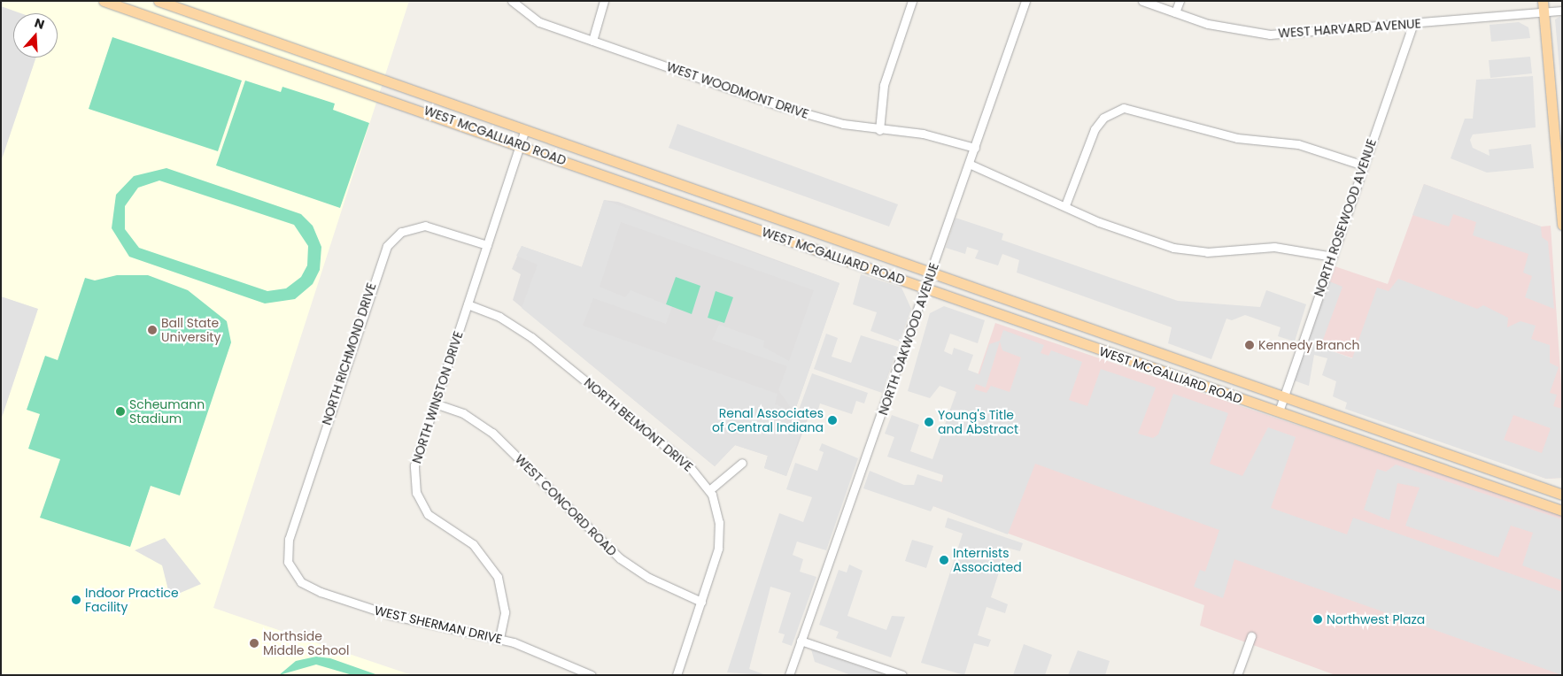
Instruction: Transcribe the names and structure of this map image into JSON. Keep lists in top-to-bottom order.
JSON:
{
  "streets": {
    "main road": ["WEST MCGALLIARD ROAD"],
    "street": [
      "WEST HARVARD AVENUE",
      "WEST WOODMONT DRIVE",
      "NORTH ROSEWOOD AVENUE",
      "NORTH OAKWOOD AVENUE",
      "NORTH RICHMOND DRIVE",
      "NORTH WINSTON DRIVE",
      "NORTH BELMONT DRIVE",
      "WEST CONCORD ROAD",
      "WEST SHERMAN DRIVE"
    ]
  },
  "crossings": [
    ["WEST HARVARD AVENUE", "NORTH ROSEWOOD AVENUE"],
    ["WEST WOODMONT DRIVE", "NORTH OAKWOOD AVENUE"],
    ["WEST MCGALLIARD ROAD", "NORTH ROSEWOOD AVENUE"],
    ["WEST MCGALLIARD ROAD", "NORTH OAKWOOD AVENUE"],
    ["WEST MCGALLIARD ROAD", "NORTH WINSTON DRIVE"],
    ["NORTH RICHMOND DRIVE", "NORTH WINSTON DRIVE"],
    ["NORTH RICHMOND DRIVE", "WEST SHERMAN DRIVE"],
    ["NORTH WINSTON DRIVE", "NORTH BELMONT DRIVE"],
    ["NORTH WINSTON DRIVE", "WEST CONCORD ROAD"],
    ["NORTH WINSTON DRIVE", "WEST SHERMAN DRIVE"],
    ["NORTH BELMONT DRIVE", "WEST CONCORD ROAD"]
  ],
  "places": [
    "Ball State University",
    "Kennedy Branch",
    "Scheumann Stadium",
    "Renal Associates of Central Indiana",
    "Young's Title and Abstract",
    "Internists Associated",
    "Indoor Practice Facility",
    "Northwest Plaza",
    "Northside Middle School"
  ],
  "north": "top"
}
